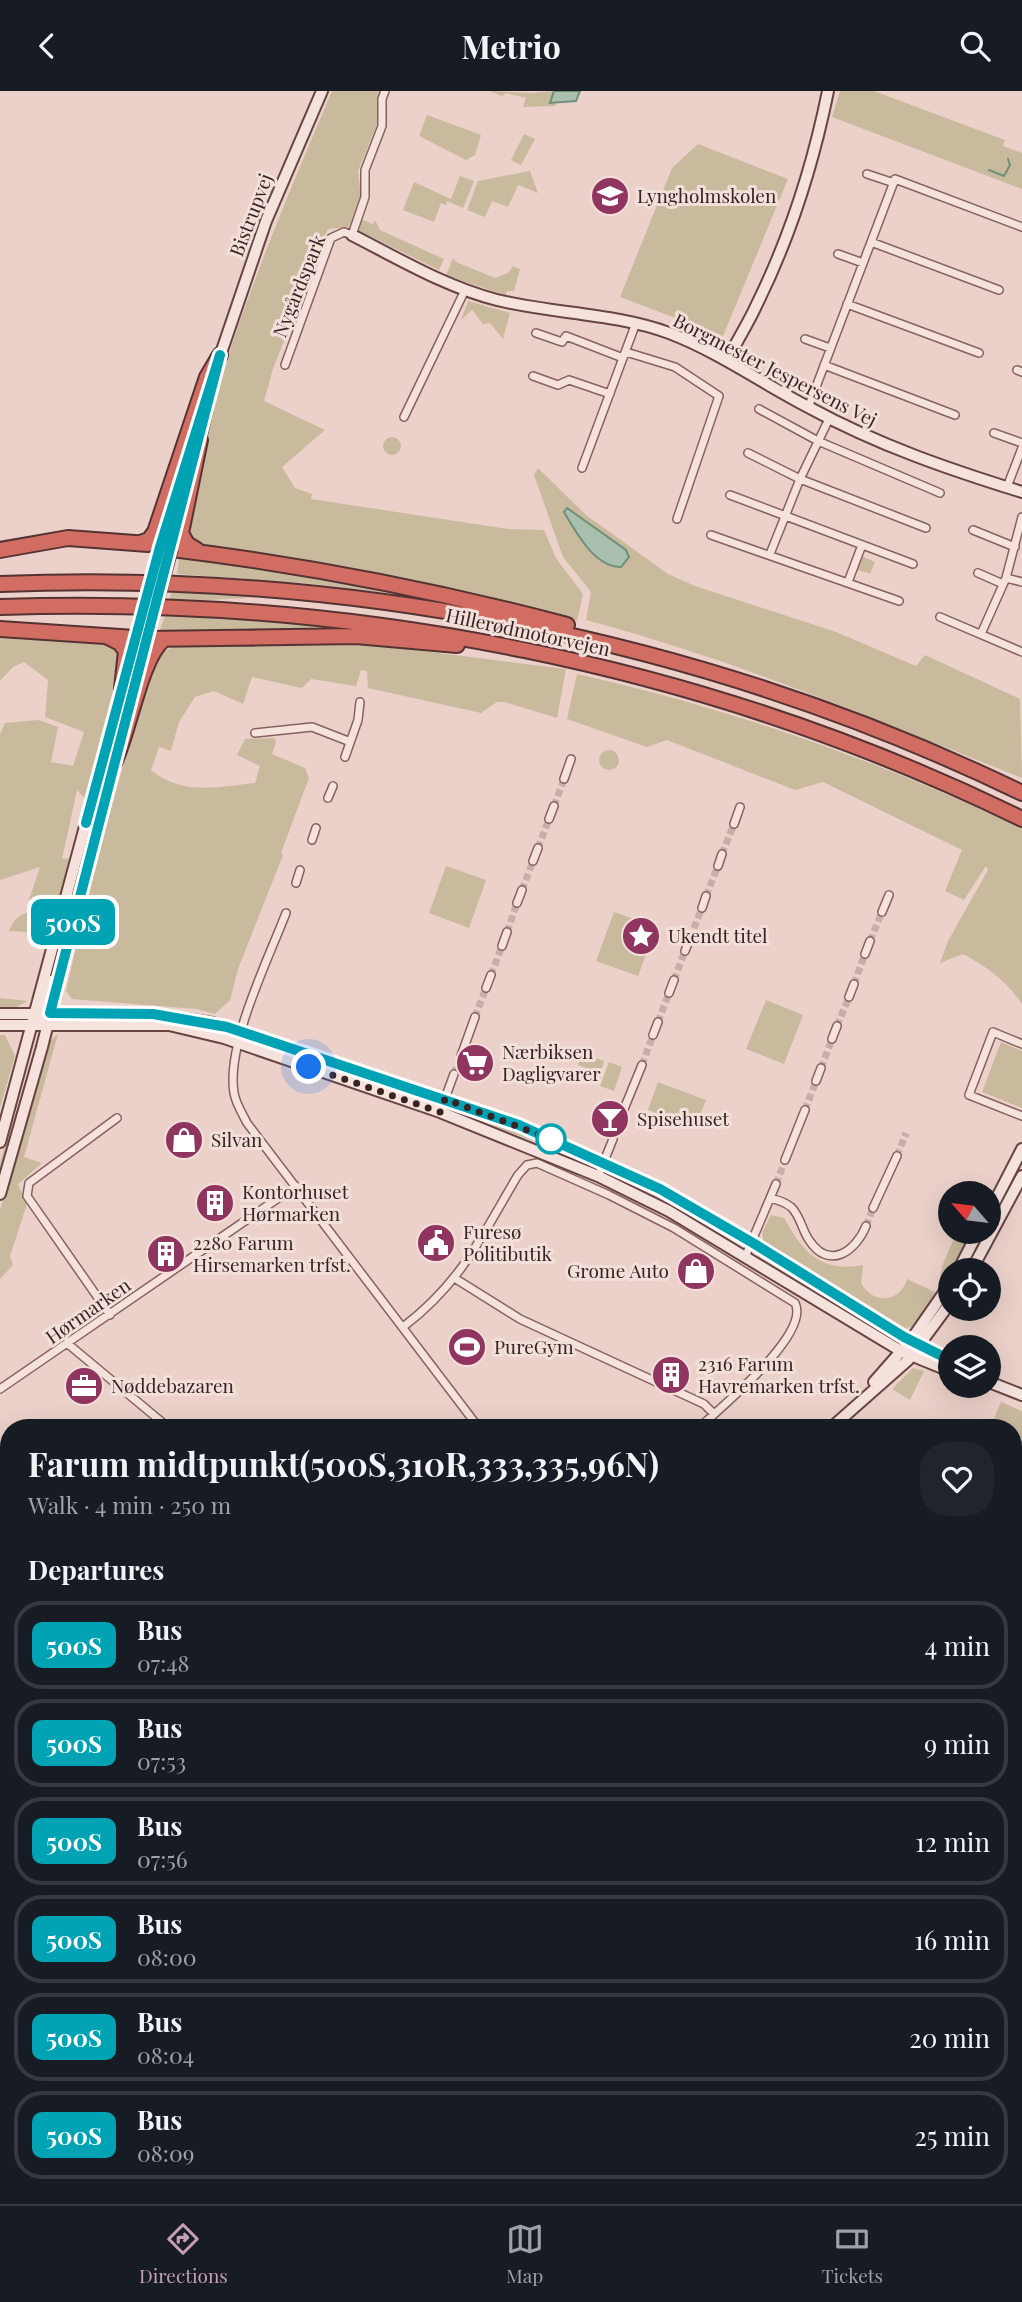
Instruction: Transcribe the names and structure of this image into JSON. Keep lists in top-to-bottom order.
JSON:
{
  "streets": {
    "highway": ["Hillerødmotorvejen"],
    "street": [
      "Bistrupvej",
      "Nygårdspark",
      "Borgmester Jespersens Vej",
      "Hørmarken"
    ]
  },
  "crossings": [
    ["Nygårdspark", "Borgmester Jespersens Vej"]
  ],
  "places": {
    "school or university": ["Lyngholmskolen"],
    "place": ["Ukendt titel"],
    "supermarket": ["Nærbiksen Dagligvarer"],
    "bar": ["Spisehuset"],
    "shop": ["Silvan", "Grome Auto"],
    "building": ["Kontorhuset Hørmarken", "2280 Farum Hirsemarken trfst.", "2316 Farum Havremarken trfst."],
    "public building": ["Furesø Politibutik"],
    "sports": ["PureGym"],
    "office": ["Nøddebazaren"]
  },
  "lines": ["bus line 500S"],
  "north": "top left",
  "page": {
    "header": "Metrio",
    "on_map": "500S",
    "heading": [
      ["Farum midtpunkt(500S,310R,333,335,96N)", "Walk · 4 min · 250 m"],
      "Departures"
    ],
    "list": [
      {
        "mark": "500S",
        "name": "Bus",
        "note": "07:48",
        "value": "4 min"
      },
      {
        "mark": "500S",
        "name": "Bus",
        "note": "07:53",
        "value": "9 min"
      },
      {
        "mark": "500S",
        "name": "Bus",
        "note": "07:56",
        "value": "12 min"
      },
      {
        "mark": "500S",
        "name": "Bus",
        "note": "08:00",
        "value": "16 min"
      },
      {
        "mark": "500S",
        "name": "Bus",
        "note": "08:04",
        "value": "20 min"
      },
      {
        "mark": "500S",
        "name": "Bus",
        "note": "08:09",
        "value": "25 min"
      }
    ],
    "tabs": ["Directions", "Map", "Tickets"]
  }
}
